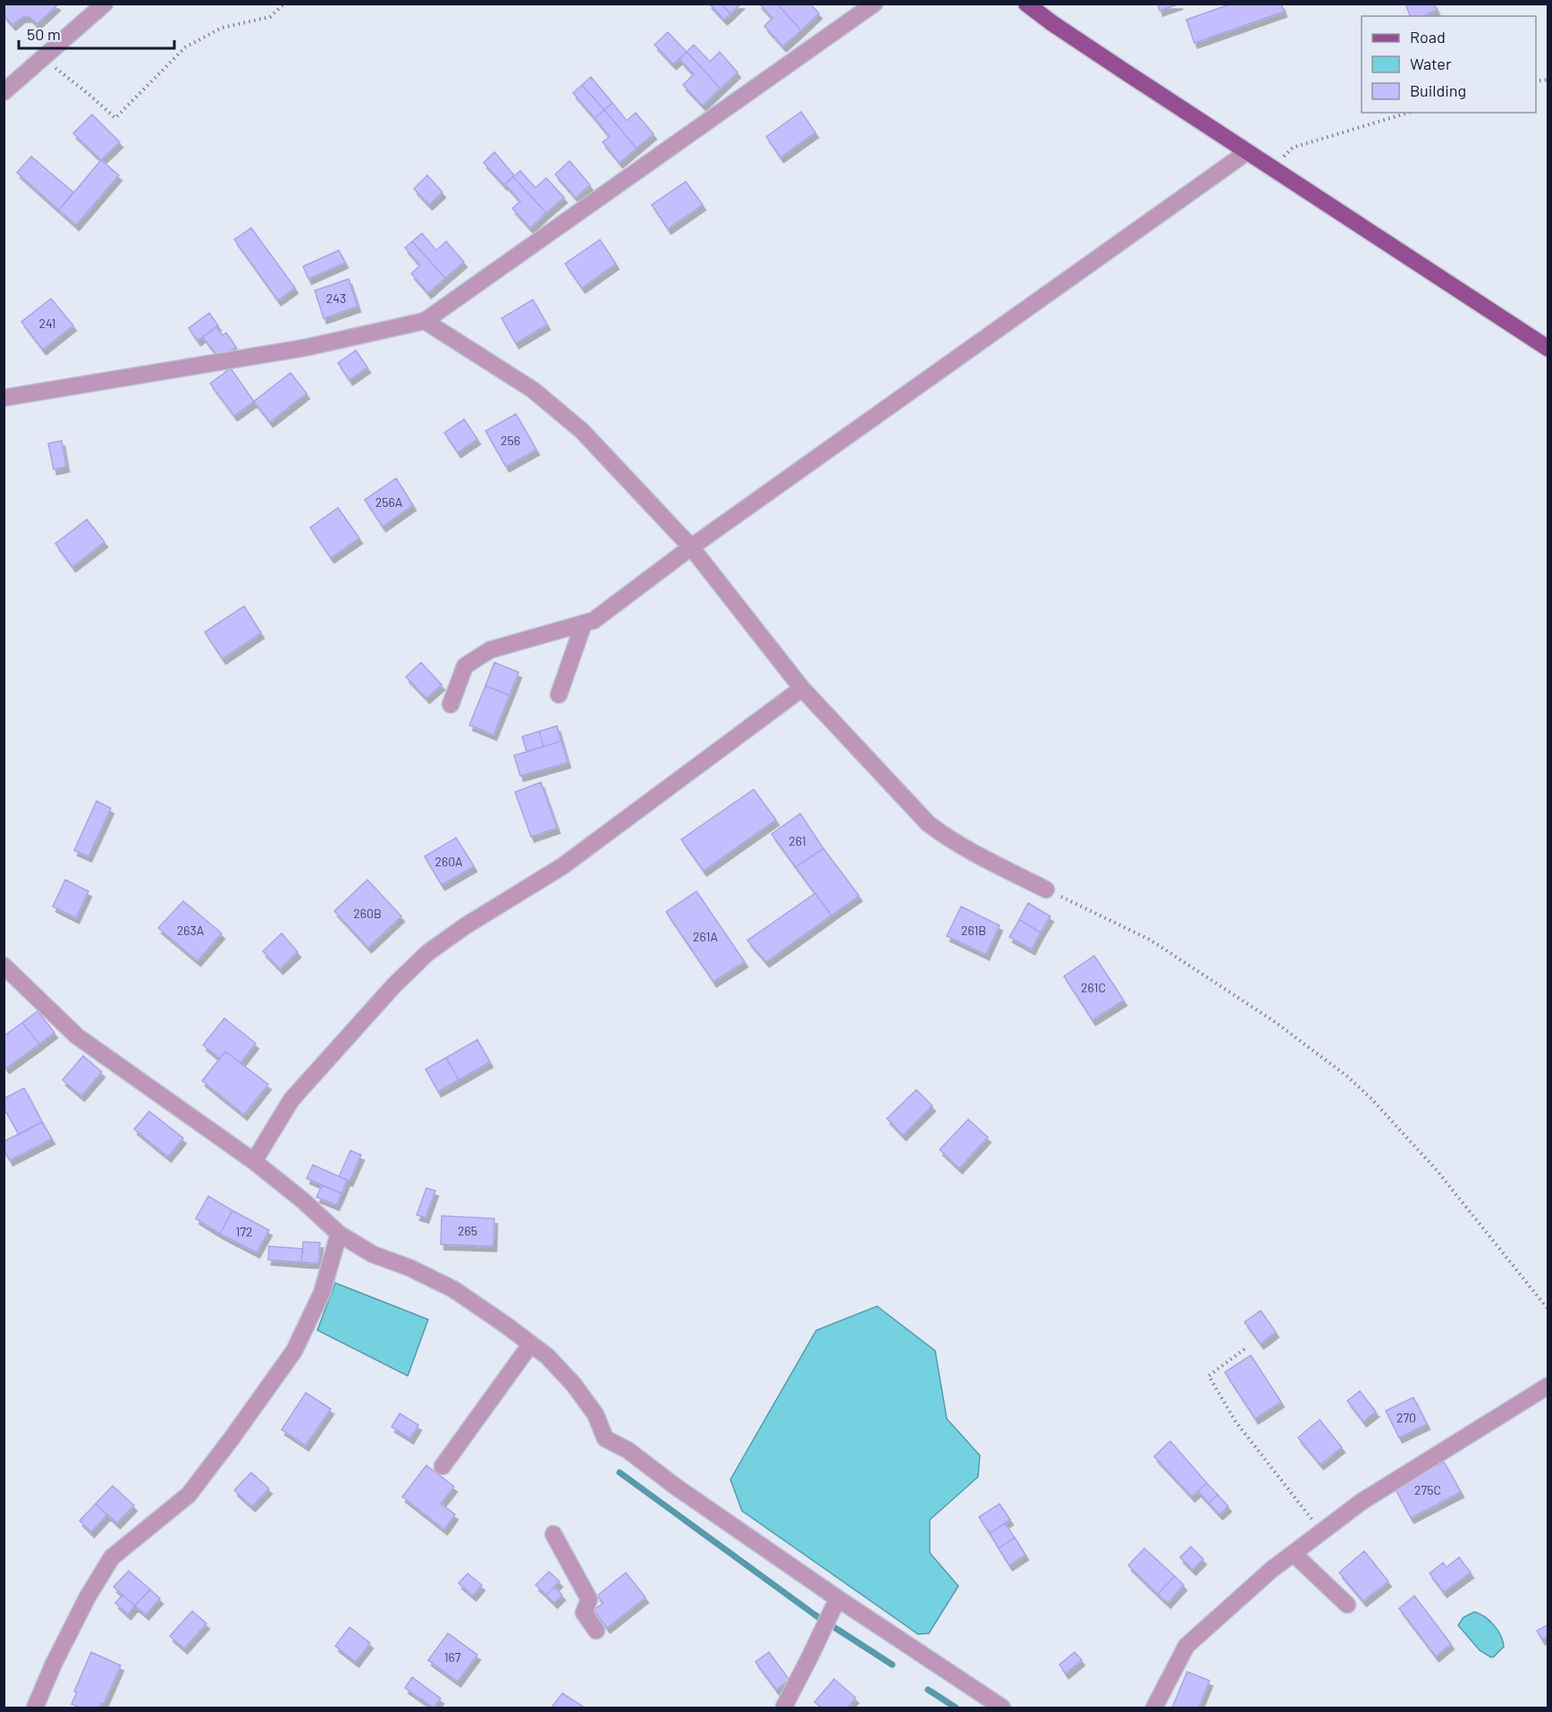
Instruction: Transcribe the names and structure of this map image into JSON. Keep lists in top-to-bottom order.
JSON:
{
  "house_numbers": [
    "243",
    "241",
    "256",
    "256A",
    "261",
    "260A",
    "260B",
    "263A",
    "261B",
    "261A",
    "261C",
    "265",
    "172",
    "270",
    "275C",
    "167"
  ],
  "legend": ["Road", "Water", "Building"],
  "scale_bar": "50 m"
}
